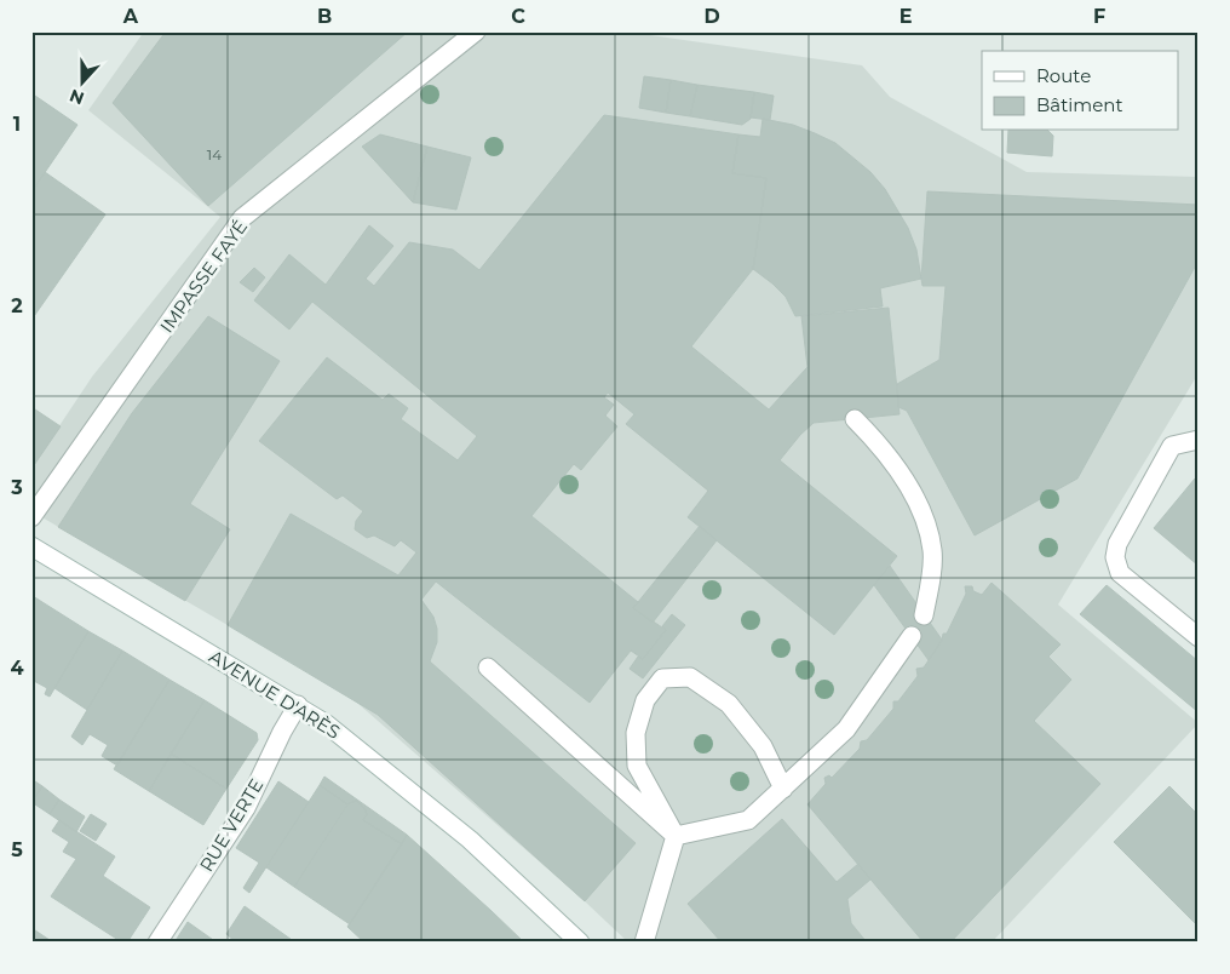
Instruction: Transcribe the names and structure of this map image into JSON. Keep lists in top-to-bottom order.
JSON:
{
  "streets": {
    "street": ["IMPASSE FAYÉ", "AVENUE D'ARÈS", "RUE VERTE"]
  },
  "crossings": [
    ["AVENUE D'ARÈS", "RUE VERTE"]
  ],
  "house_numbers": ["14"],
  "legend": ["Route", "Bâtiment"],
  "north": "bottom",
  "grid": {
    "columns": [
      "A",
      "B",
      "C",
      "D",
      "E",
      "F"
    ],
    "rows": [
      "1",
      "2",
      "3",
      "4",
      "5"
    ]
  }
}
